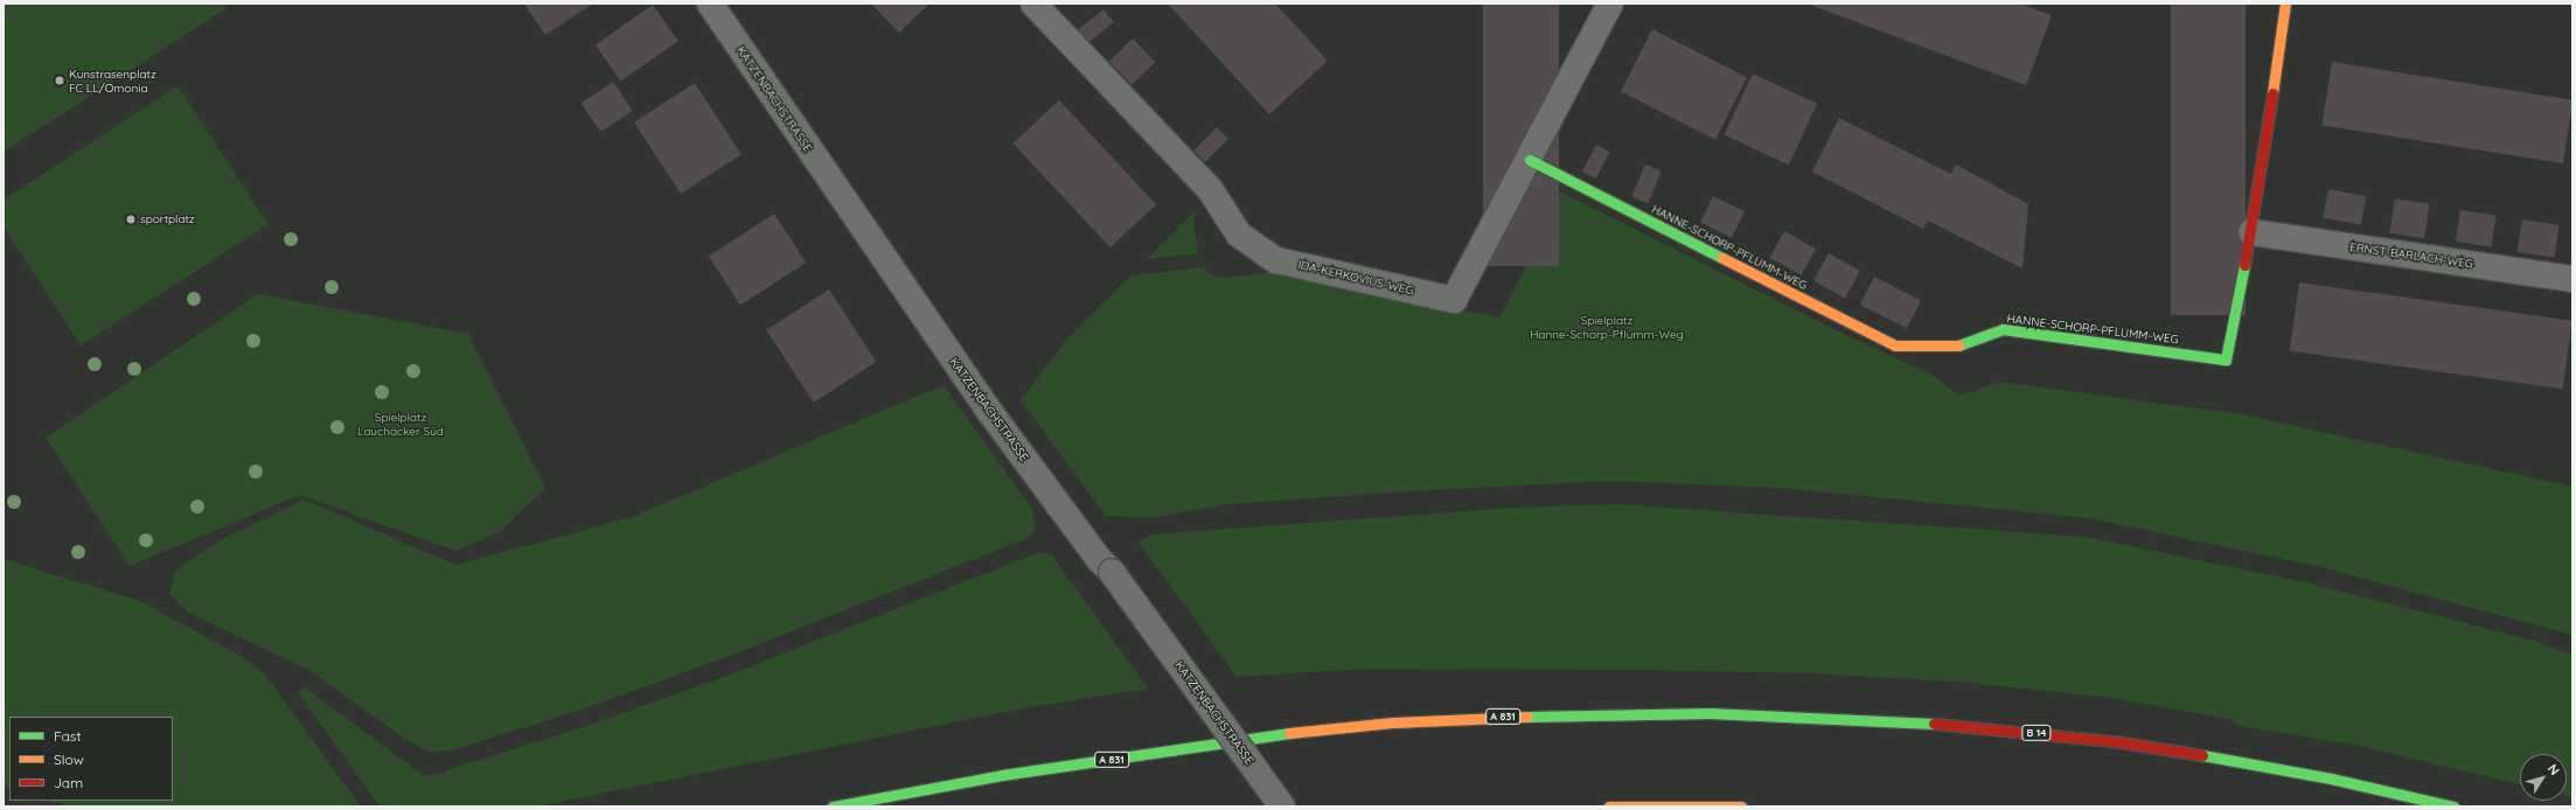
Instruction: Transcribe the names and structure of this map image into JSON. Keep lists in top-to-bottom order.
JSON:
{
  "streets": {
    "main road": ["HANNE-SCHORP-PFLUMM-WEG", "A 831", "B 14"],
    "street": ["KATZENBACHSTRASSE", "ERNST-BARLACH-WEG", "IDA-KERKOVIUS-WEG"]
  },
  "crossings": [
    ["HANNE-SCHORP-PFLUMM-WEG", "ERNST-BARLACH-WEG"],
    ["HANNE-SCHORP-PFLUMM-WEG", "IDA-KERKOVIUS-WEG"],
    ["A 831", "B 14"]
  ],
  "parks": ["Spielplatz Hanne-Schorp-Pflumm-Weg", "Spielplatz Lauchäcker Süd"],
  "places": ["Kunstrasenplatz FC LL/Omonia", "sportplatz"],
  "legend": ["Fast", "Slow", "Jam"],
  "north": "top right"
}
